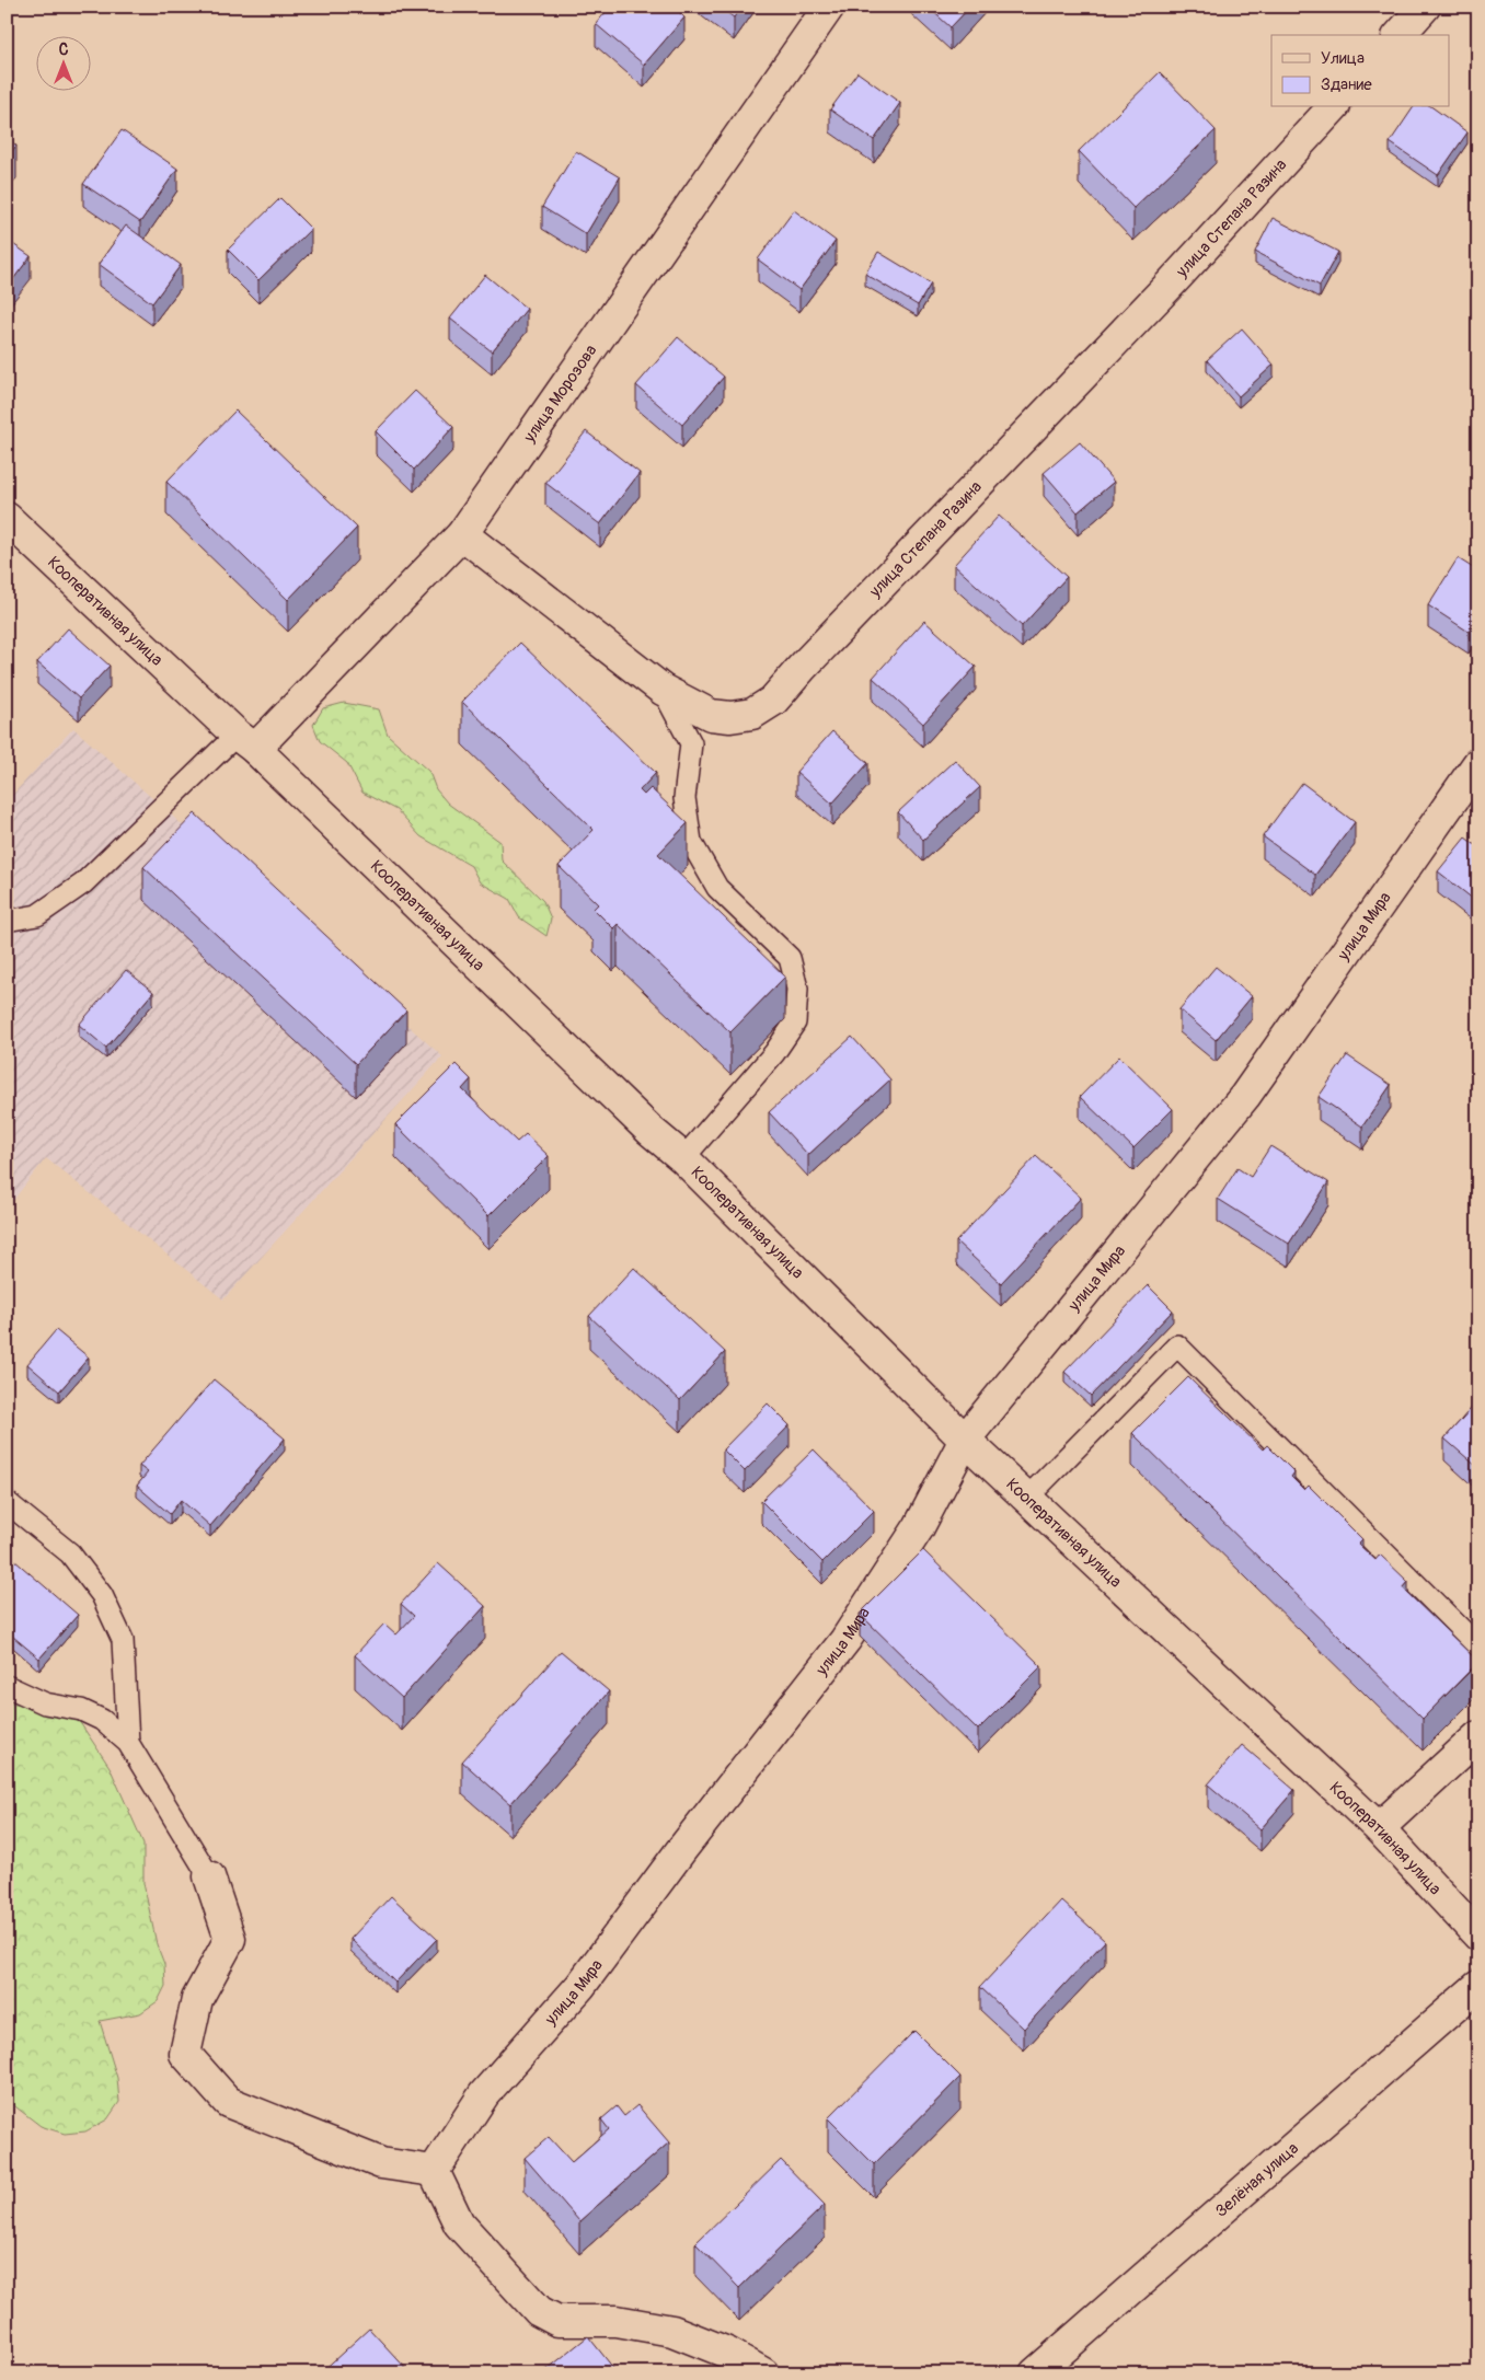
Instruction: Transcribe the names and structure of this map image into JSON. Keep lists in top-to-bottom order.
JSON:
{
  "streets": {
    "street": [
      "улица Степана Разина",
      "улица Морозова",
      "Кооперативная улица",
      "улица Мира",
      "Зелёная улица"
    ]
  },
  "crossings": [
    ["улица Степана Разина", "улица Морозова"],
    ["улица Морозова", "Кооперативная улица"],
    ["Кооперативная улица", "улица Мира"]
  ],
  "legend": ["Улица", "Здание"],
  "north": "top"
}
